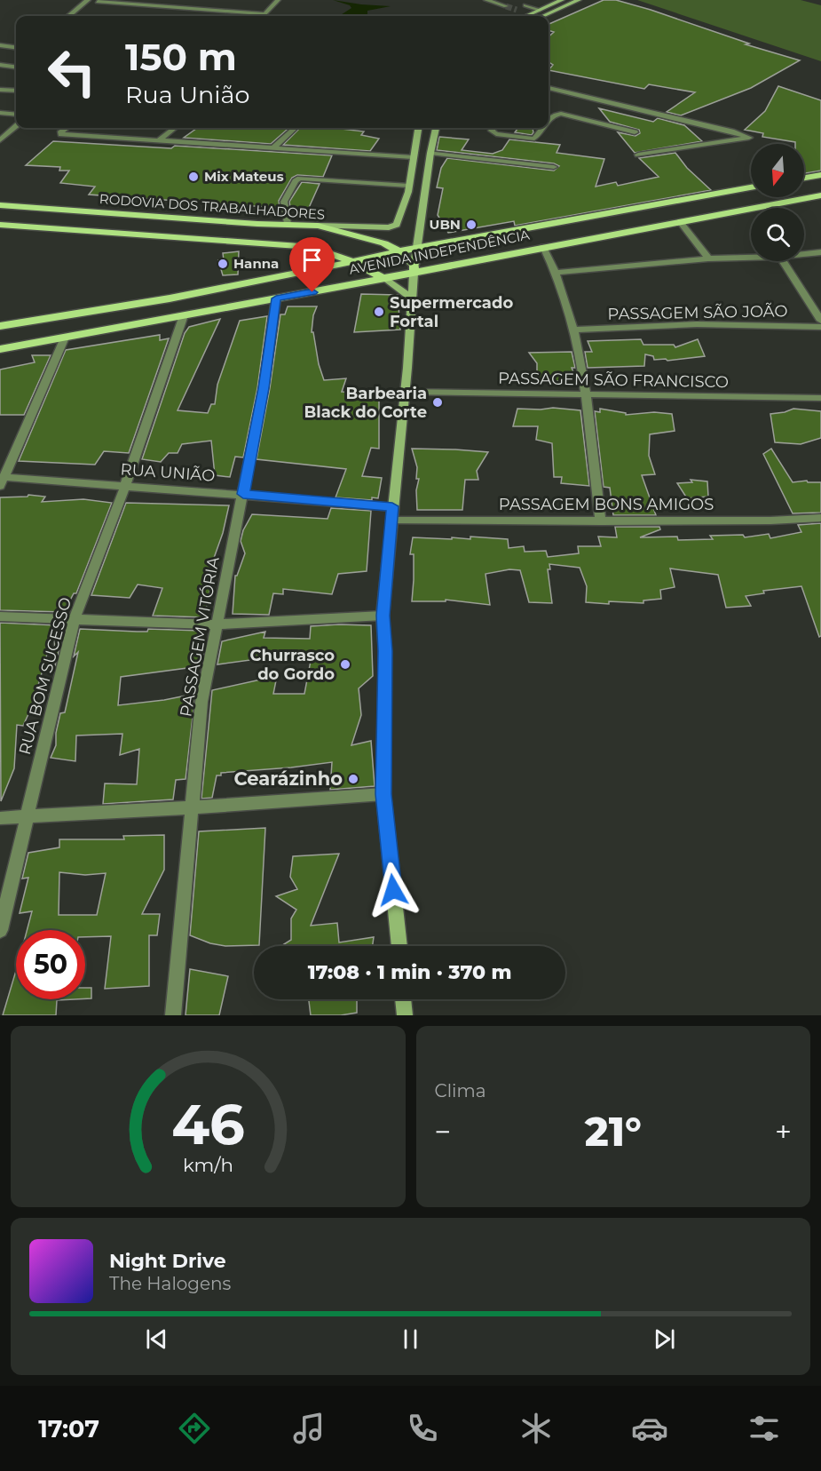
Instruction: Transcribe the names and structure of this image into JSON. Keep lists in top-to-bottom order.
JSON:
{
  "streets": {
    "main road": ["RODOVIA DOS TRABALHADORES", "AVENIDA INDEPENDÊNCIA"],
    "street": [
      "PASSAGEM SÃO JOÃO",
      "PASSAGEM SÃO FRANCISCO",
      "RUA UNIÃO",
      "PASSAGEM BONS AMIGOS",
      "PASSAGEM VITÓRIA",
      "RUA BOM SUCESSO"
    ]
  },
  "crossings": [
    ["RODOVIA DOS TRABALHADORES", "AVENIDA INDEPENDÊNCIA"],
    ["AVENIDA INDEPENDÊNCIA", "PASSAGEM VITÓRIA"],
    ["AVENIDA INDEPENDÊNCIA", "RUA BOM SUCESSO"],
    ["RUA UNIÃO", "PASSAGEM VITÓRIA"],
    ["RUA UNIÃO", "RUA BOM SUCESSO"]
  ],
  "places": [
    "Mix Mateus",
    "UBN",
    "Hanna",
    "Supermercado Fortal",
    "Barbearia Black do Corte",
    "Churrasco do Gordo",
    "Cearázinho"
  ],
  "north": "bottom",
  "page": {
    "turn": ["150 m", "Rua União"],
    "limit": "50",
    "trip": "17:08 · 1 min · 370 m",
    "tile": "Clima",
    "heat": ["−", "21°", "+"],
    "song": ["Night Drive", "The Halogens"],
    "tabs": "17:07",
    "gauge": ["46", "km/h"]
  }
}
